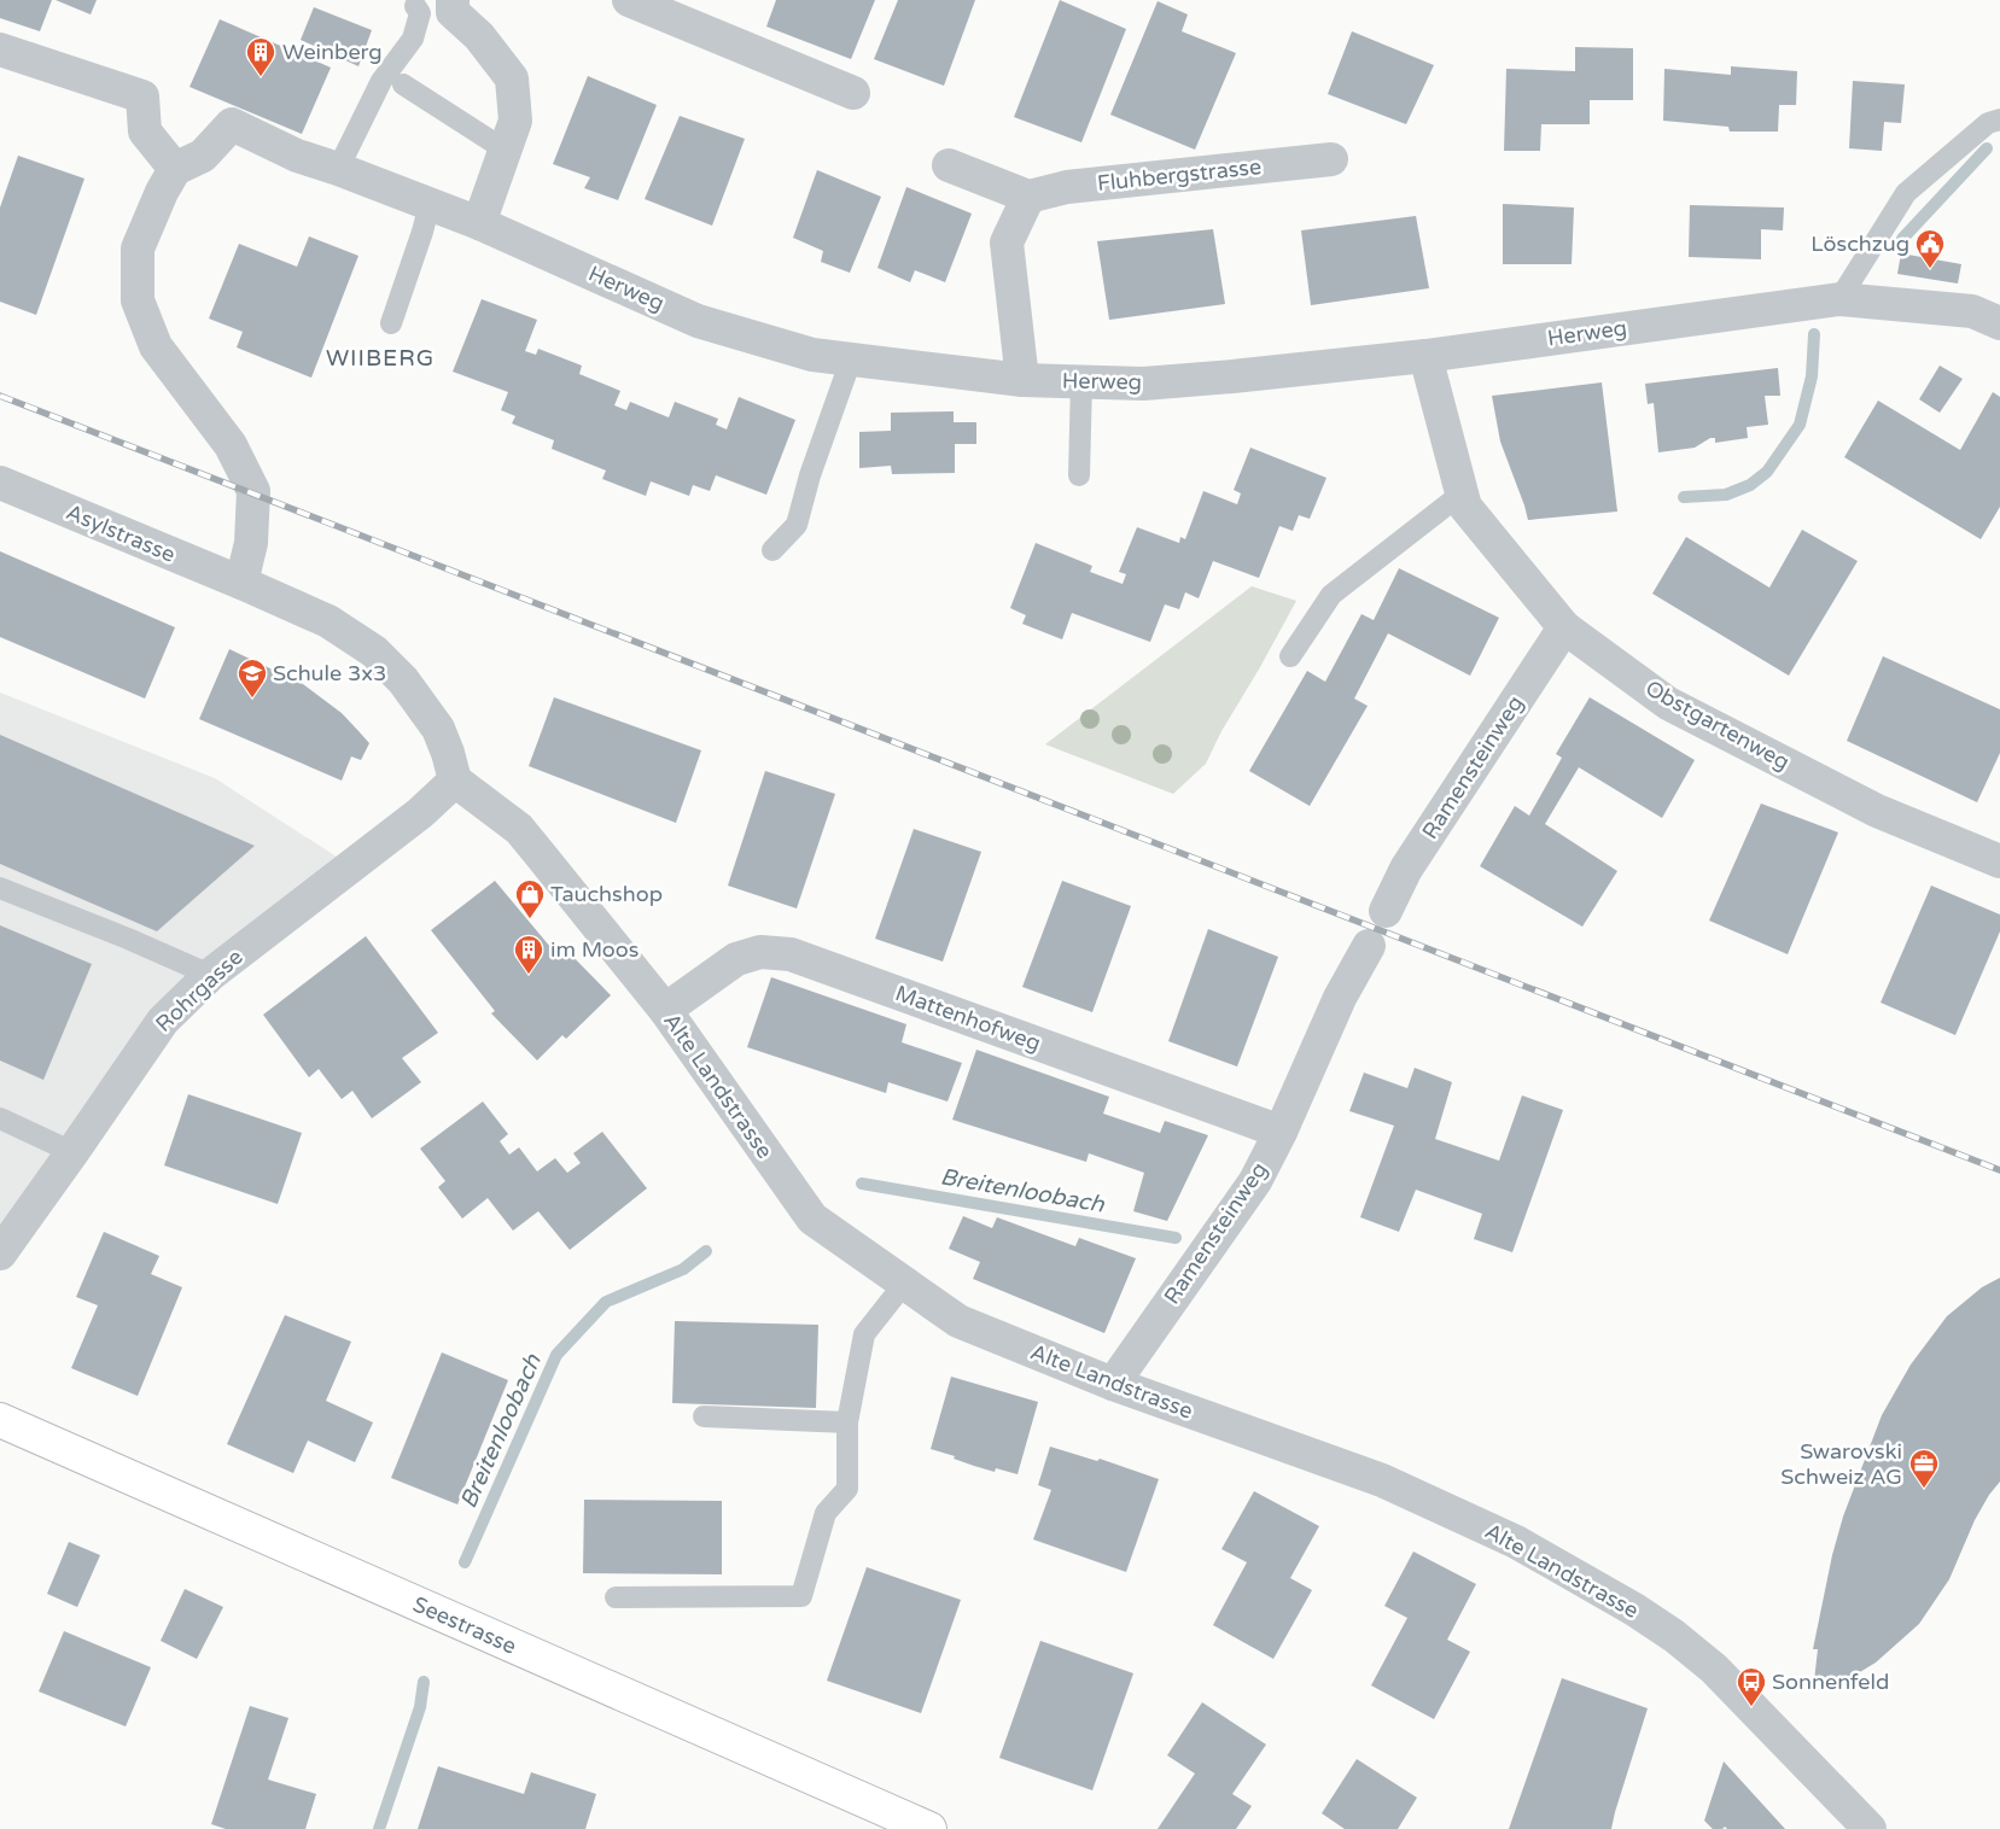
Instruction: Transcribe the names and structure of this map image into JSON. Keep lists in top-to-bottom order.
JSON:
{
  "streets": {
    "main road": ["Seestrasse"],
    "street": [
      "Fluhbergstrasse",
      "Herweg",
      "Asylstrasse",
      "Obstgartenweg",
      "Ramensteinweg",
      "Rohrgasse",
      "Mattenhofweg",
      "Alte Landstrasse"
    ]
  },
  "crossings": [
    ["Herweg", "Obstgartenweg"],
    ["Obstgartenweg", "Ramensteinweg"],
    ["Ramensteinweg", "Mattenhofweg"],
    ["Ramensteinweg", "Alte Landstrasse"],
    ["Rohrgasse", "Alte Landstrasse"],
    ["Mattenhofweg", "Alte Landstrasse"]
  ],
  "districts": ["WIIBERG"],
  "water": ["Breitenloobach"],
  "places": {
    "building": ["Weinberg", "im Moos"],
    "public building": ["Löschzug"],
    "school or university": ["Schule 3x3"],
    "shop": ["Tauchshop"],
    "office": ["Swarovski Schweiz AG"],
    "bus stop": ["Sonnenfeld"]
  }
}
